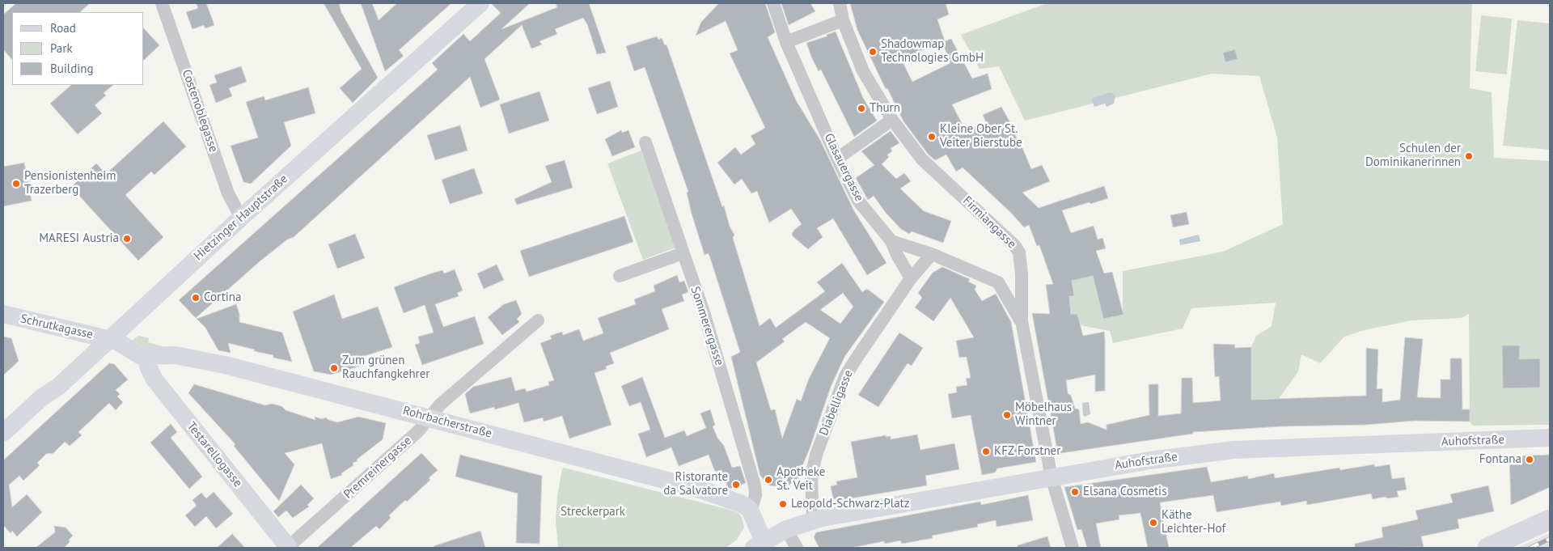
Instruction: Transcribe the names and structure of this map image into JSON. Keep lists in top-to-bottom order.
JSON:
{
  "streets": {
    "street": [
      "Costenoblegasse",
      "Glasauergasse",
      "Hietzinger Hauptstraße",
      "Firmiangasse",
      "Sommerergasse",
      "Schrutkagasse",
      "Diabelligasse",
      "Rohrbacherstraße",
      "Auhofstraße",
      "Testarellogasse",
      "Premreinergasse"
    ]
  },
  "crossings": [
    ["Costenoblegasse", "Hietzinger Hauptstraße"],
    ["Hietzinger Hauptstraße", "Schrutkagasse"],
    ["Firmiangasse", "Auhofstraße"],
    ["Sommerergasse", "Rohrbacherstraße"],
    ["Diabelligasse", "Auhofstraße"],
    ["Rohrbacherstraße", "Testarellogasse"],
    ["Rohrbacherstraße", "Premreinergasse"],
    ["Testarellogasse", "Premreinergasse"]
  ],
  "parks": ["Streckerpark"],
  "places": [
    "Shadowmap Technologies GmbH",
    "Thurn",
    "Kleine Ober St. Veiter Bierstube",
    "Schulen der Dominikanerinnen",
    "Pensionistenheim Trazerberg",
    "MARESI Austria",
    "Cortina",
    "Zum grünen Rauchfangkehrer",
    "Möbelhaus Wintner",
    "KFZ Forstner",
    "Fontana",
    "Apotheke St. Veit",
    "Ristorante da Salvatore",
    "Elsana Cosmetis",
    "Leopold-Schwarz-Platz",
    "Käthe Leichter-Hof"
  ],
  "legend": ["Road", "Park", "Building"]
}
